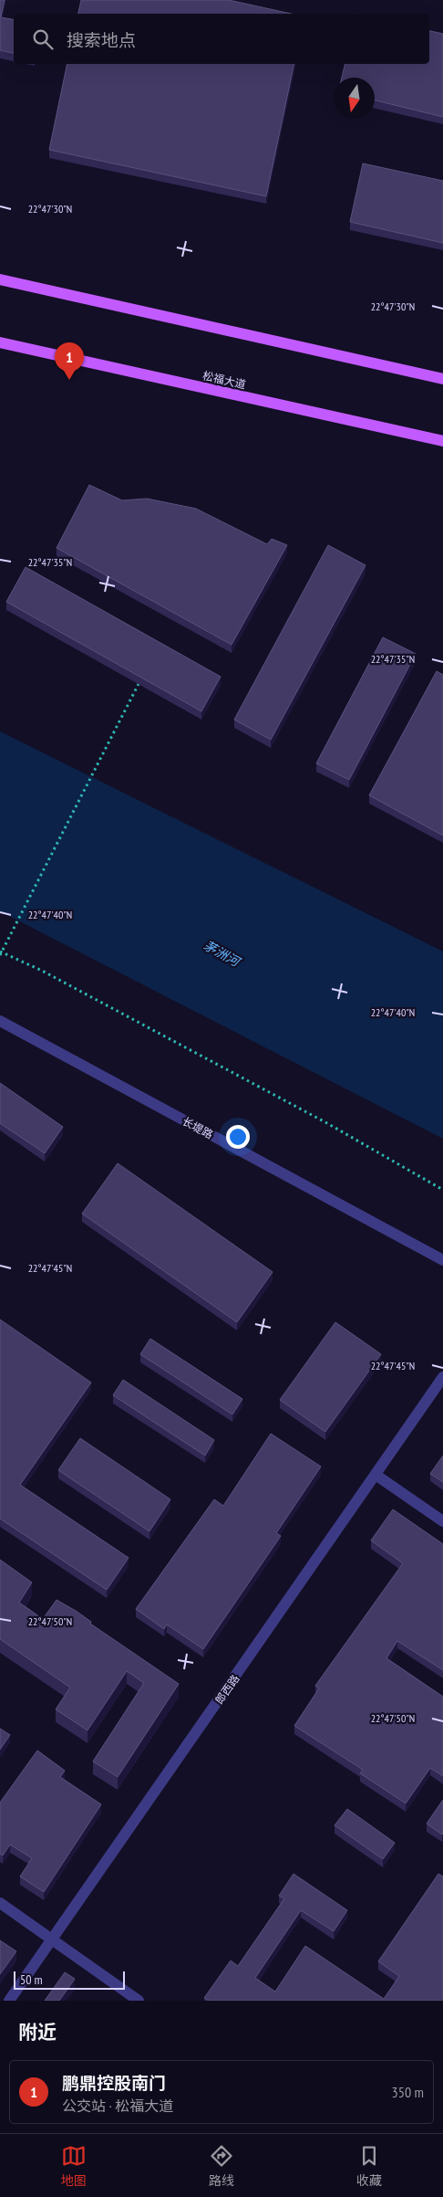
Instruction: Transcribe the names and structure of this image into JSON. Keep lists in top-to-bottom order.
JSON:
{
  "streets": {
    "main road": ["松福大道"],
    "street": ["长堤路", "郎西路"]
  },
  "water": ["茅洲河"],
  "scale_bar": "50 m",
  "north": "bottom",
  "page": {
    "search": "搜索地点",
    "pins": "1",
    "scale": "50 m",
    "heading": "附近",
    "list": [
      {
        "mark": "1",
        "name": "鹏鼎控股南门",
        "note": "公交站 · 松福大道",
        "value": "350 m"
      }
    ],
    "nav": ["地图", "路线", "收藏"]
  },
  "coordinates": [
    "22°47'30\"N",
    "22°47'35\"N",
    "22°47'40\"N",
    "22°47'45\"N",
    "22°47'50\"N"
  ]
}
